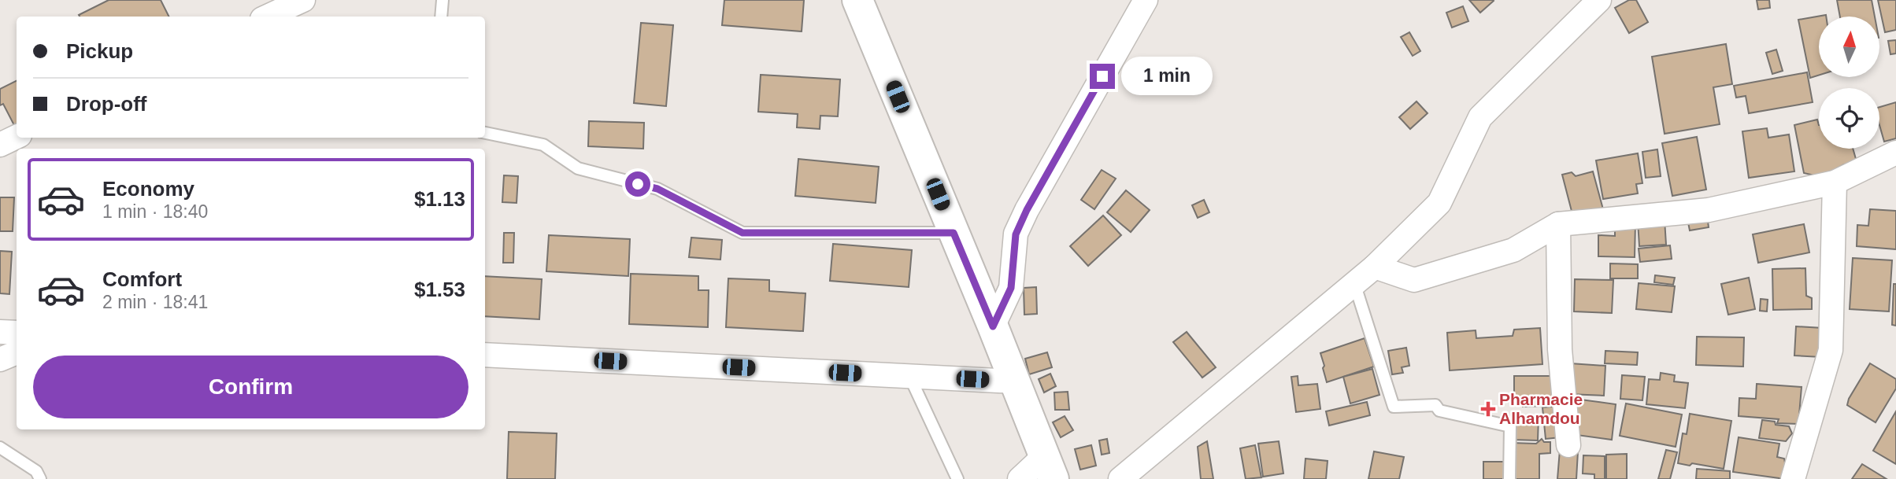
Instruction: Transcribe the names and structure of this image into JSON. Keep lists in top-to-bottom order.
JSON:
{
  "places": {
    "health": ["Pharmacie Alhamdou"]
  },
  "north": "top",
  "page": {
    "banner": ["Pickup", "Drop-off"],
    "bubble": "1 min",
    "list": [
      {
        "name": "Economy",
        "note": "1 min · 18:40",
        "value": "$1.13"
      },
      {
        "name": "Comfort",
        "note": "2 min · 18:41",
        "value": "$1.53"
      }
    ],
    "buttons": "Confirm"
  }
}
